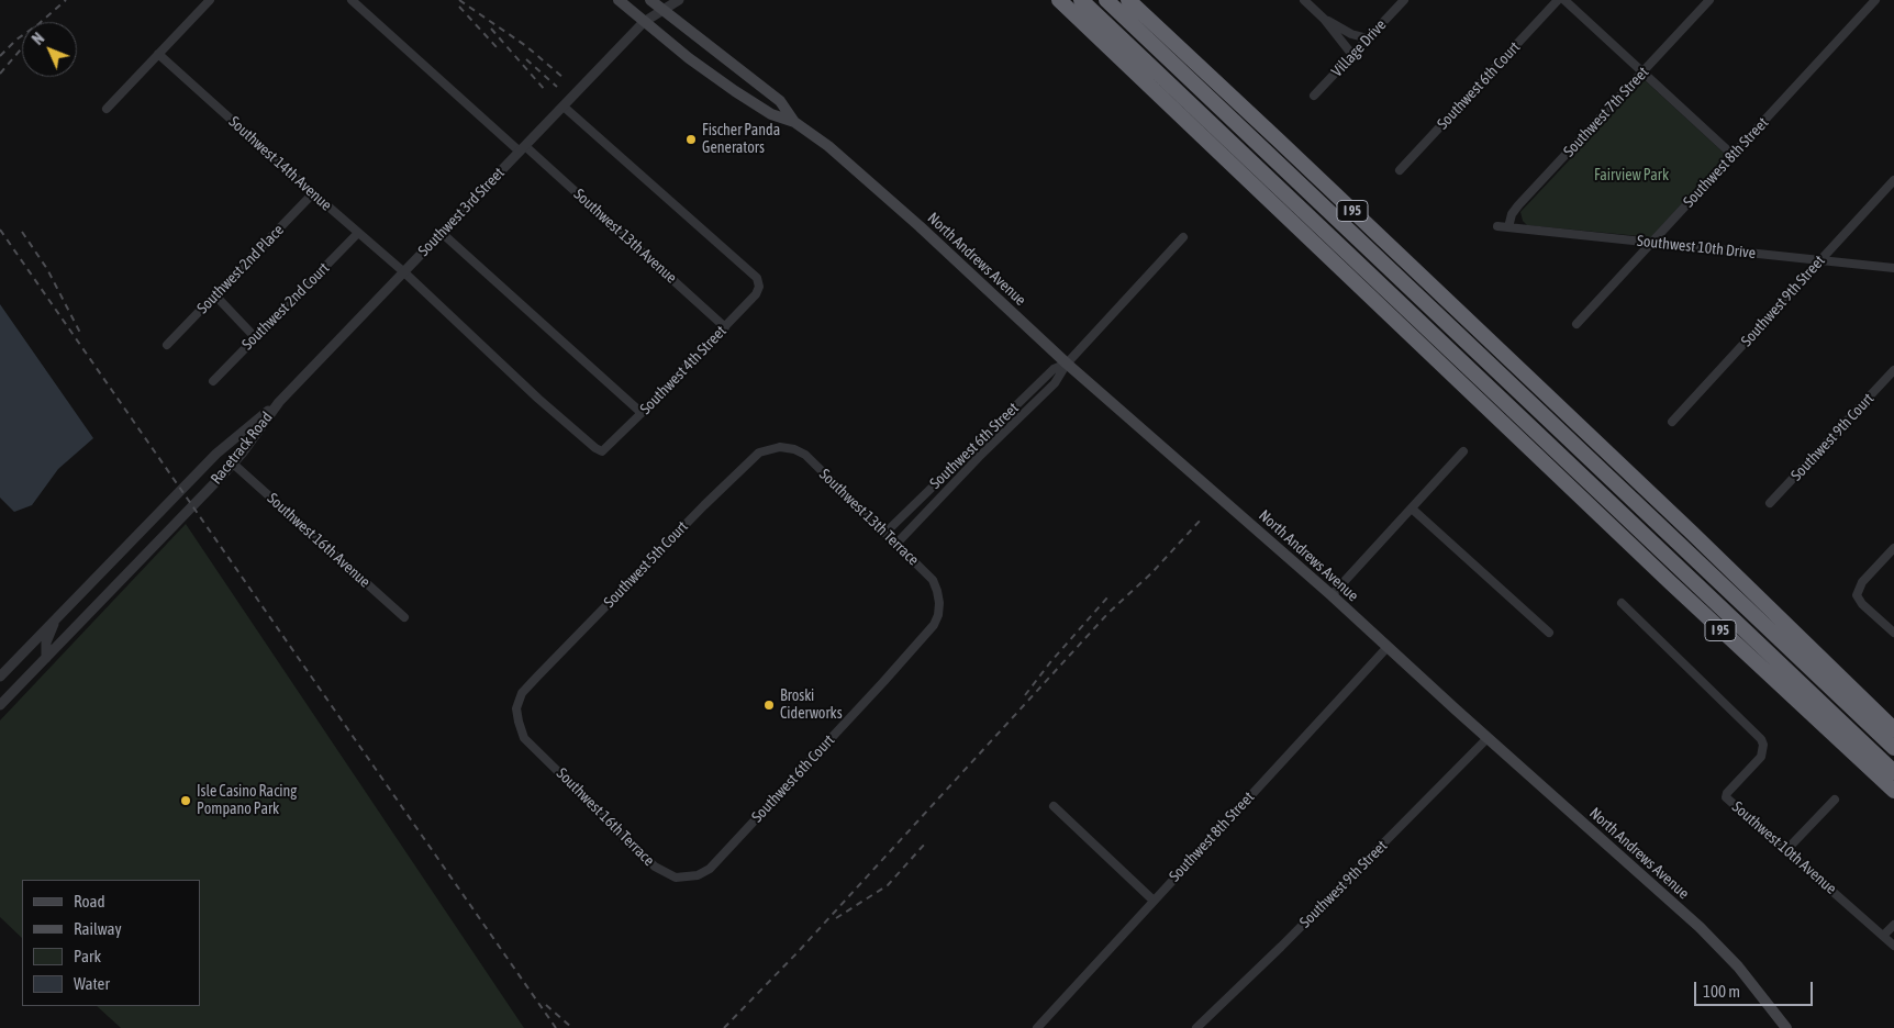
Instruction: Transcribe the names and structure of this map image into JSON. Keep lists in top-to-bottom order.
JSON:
{
  "streets": {
    "highway": ["I 95"],
    "main road": ["North Andrews Avenue"],
    "street": [
      "Village Drive",
      "Southwest 6th Court",
      "Southwest 7th Street",
      "Southwest 8th Street",
      "Southwest 14th Avenue",
      "Southwest 3rd Street",
      "Southwest 13th Avenue",
      "Southwest 10th Drive",
      "Southwest 2nd Place",
      "Southwest 9th Street",
      "Southwest 2nd Court",
      "Southwest 4th Street",
      "Southwest 9th Court",
      "Southwest 6th Street",
      "Racetrack Road",
      "Southwest 13th Terrace",
      "Southwest 16th Avenue",
      "Southwest 5th Court",
      "Southwest 16th Terrace",
      "Southwest 10th Avenue"
    ]
  },
  "crossings": [
    ["Southwest 6th Court", "Southwest 13th Terrace"],
    ["Southwest 6th Court", "Southwest 16th Terrace"],
    ["Southwest 7th Street", "Southwest 10th Drive"],
    ["Southwest 8th Street", "Southwest 10th Drive"],
    ["Southwest 8th Street", "North Andrews Avenue"],
    ["Southwest 14th Avenue", "Southwest 3rd Street"],
    ["Southwest 14th Avenue", "Southwest 2nd Place"],
    ["Southwest 14th Avenue", "Southwest 2nd Court"],
    ["Southwest 14th Avenue", "Southwest 4th Street"],
    ["Southwest 3rd Street", "Southwest 13th Avenue"],
    ["Southwest 3rd Street", "North Andrews Avenue"],
    ["Southwest 3rd Street", "Southwest 4th Street"],
    ["Southwest 3rd Street", "Racetrack Road"],
    ["Southwest 13th Avenue", "Southwest 4th Street"],
    ["Southwest 10th Drive", "Southwest 9th Street"],
    ["North Andrews Avenue", "Southwest 9th Street"],
    ["North Andrews Avenue", "Southwest 6th Street"],
    ["Southwest 6th Street", "Southwest 13th Terrace"],
    ["Racetrack Road", "Southwest 16th Avenue"],
    ["Southwest 13th Terrace", "Southwest 5th Court"],
    ["Southwest 5th Court", "Southwest 16th Terrace"]
  ],
  "parks": ["Fairview Park"],
  "places": ["Fischer Panda Generators", "Broski Ciderworks", "Isle Casino Racing Pompano Park"],
  "legend": [
    "Road",
    "Railway",
    "Park",
    "Water"
  ],
  "scale_bar": "100 m",
  "north": "top left"
}
